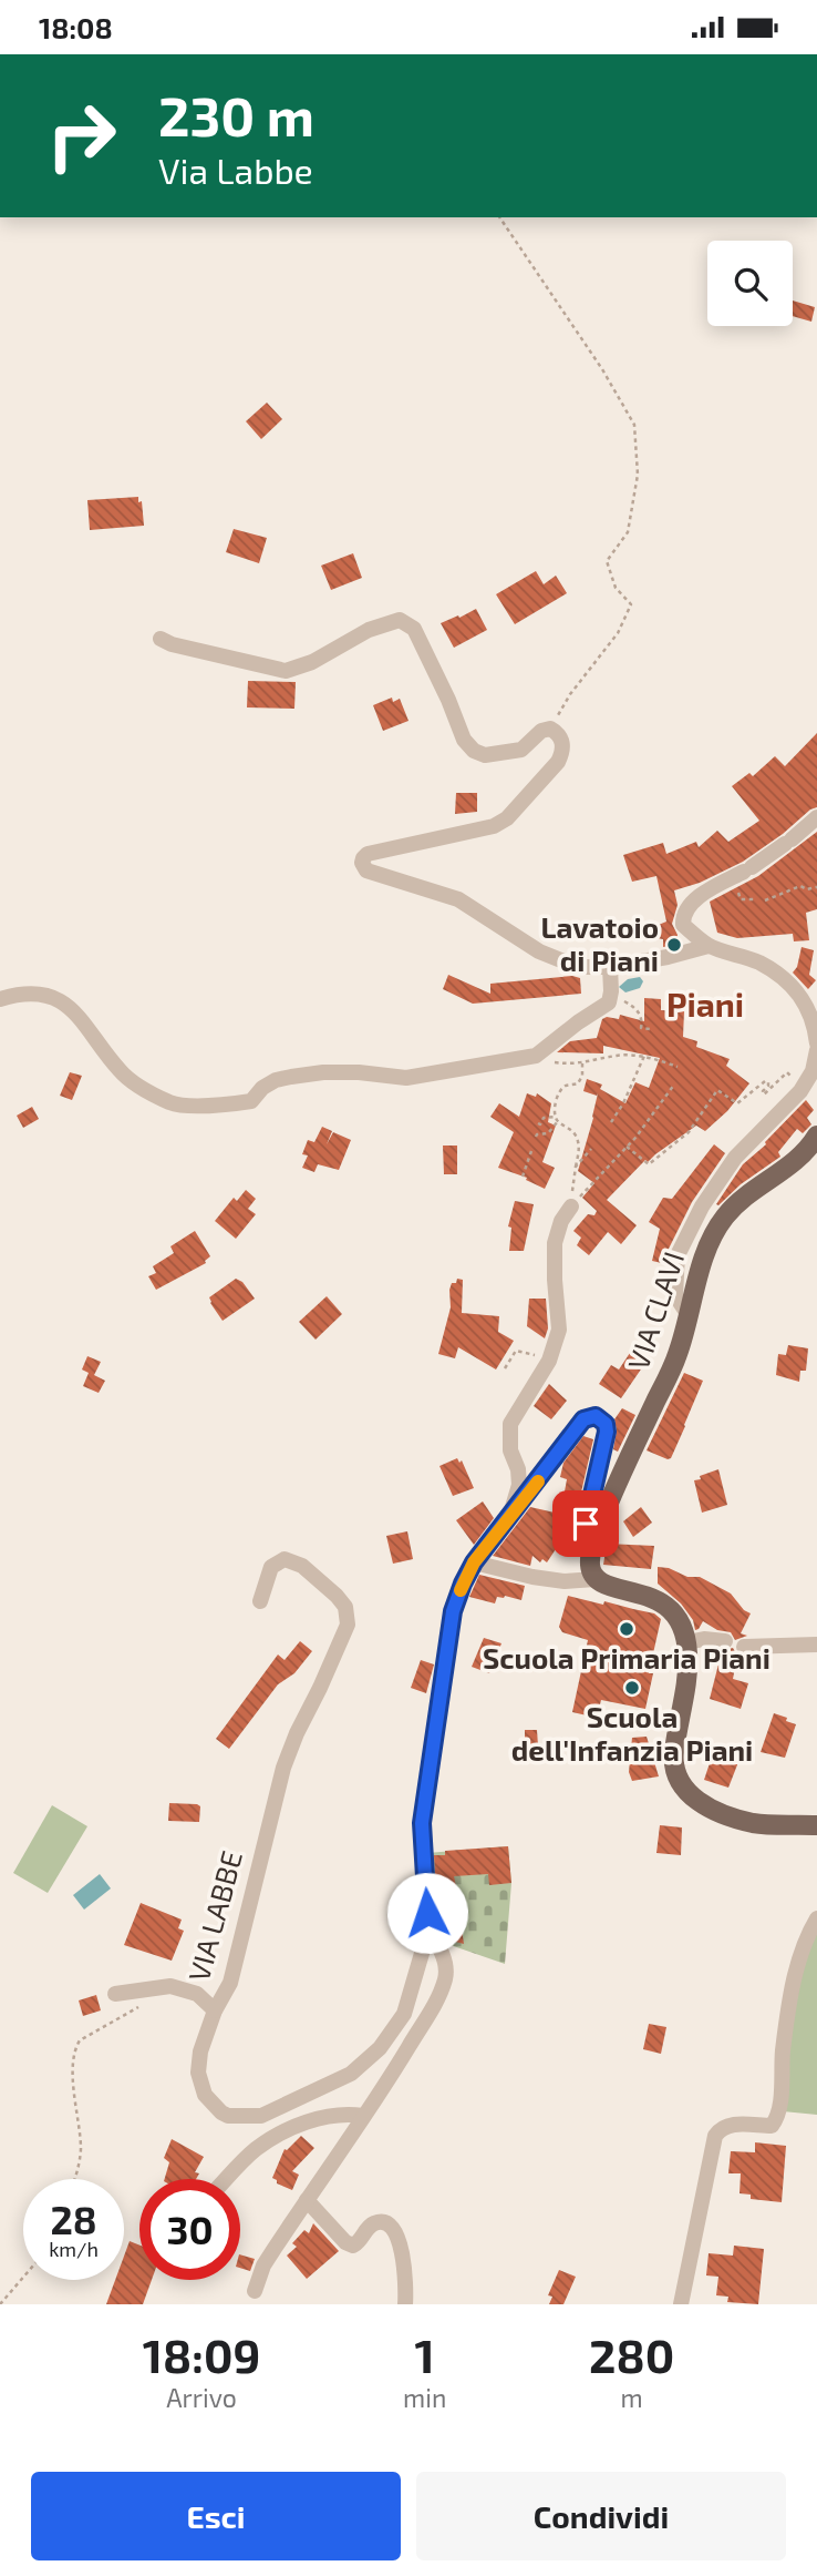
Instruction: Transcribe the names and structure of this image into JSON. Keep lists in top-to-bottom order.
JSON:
{
  "streets": {
    "main road": ["VIA CLAVI"],
    "street": ["VIA LABBE"]
  },
  "crossings": [
    ["VIA CLAVI", "VIA LABBE"]
  ],
  "districts": ["Piani"],
  "places": ["Lavatoio di Piani", "Scuola Primaria Piani", "Scuola dell'Infanzia Piani"],
  "page": {
    "status": "18:08",
    "turn": ["230 m", "Via Labbe"],
    "speed": "28 km/h",
    "limit": "30",
    "eta": [
      "18:09",
      "Arrivo",
      "1",
      "min",
      "280",
      "m"
    ],
    "buttons": ["Esci", "Condividi"]
  }
}
